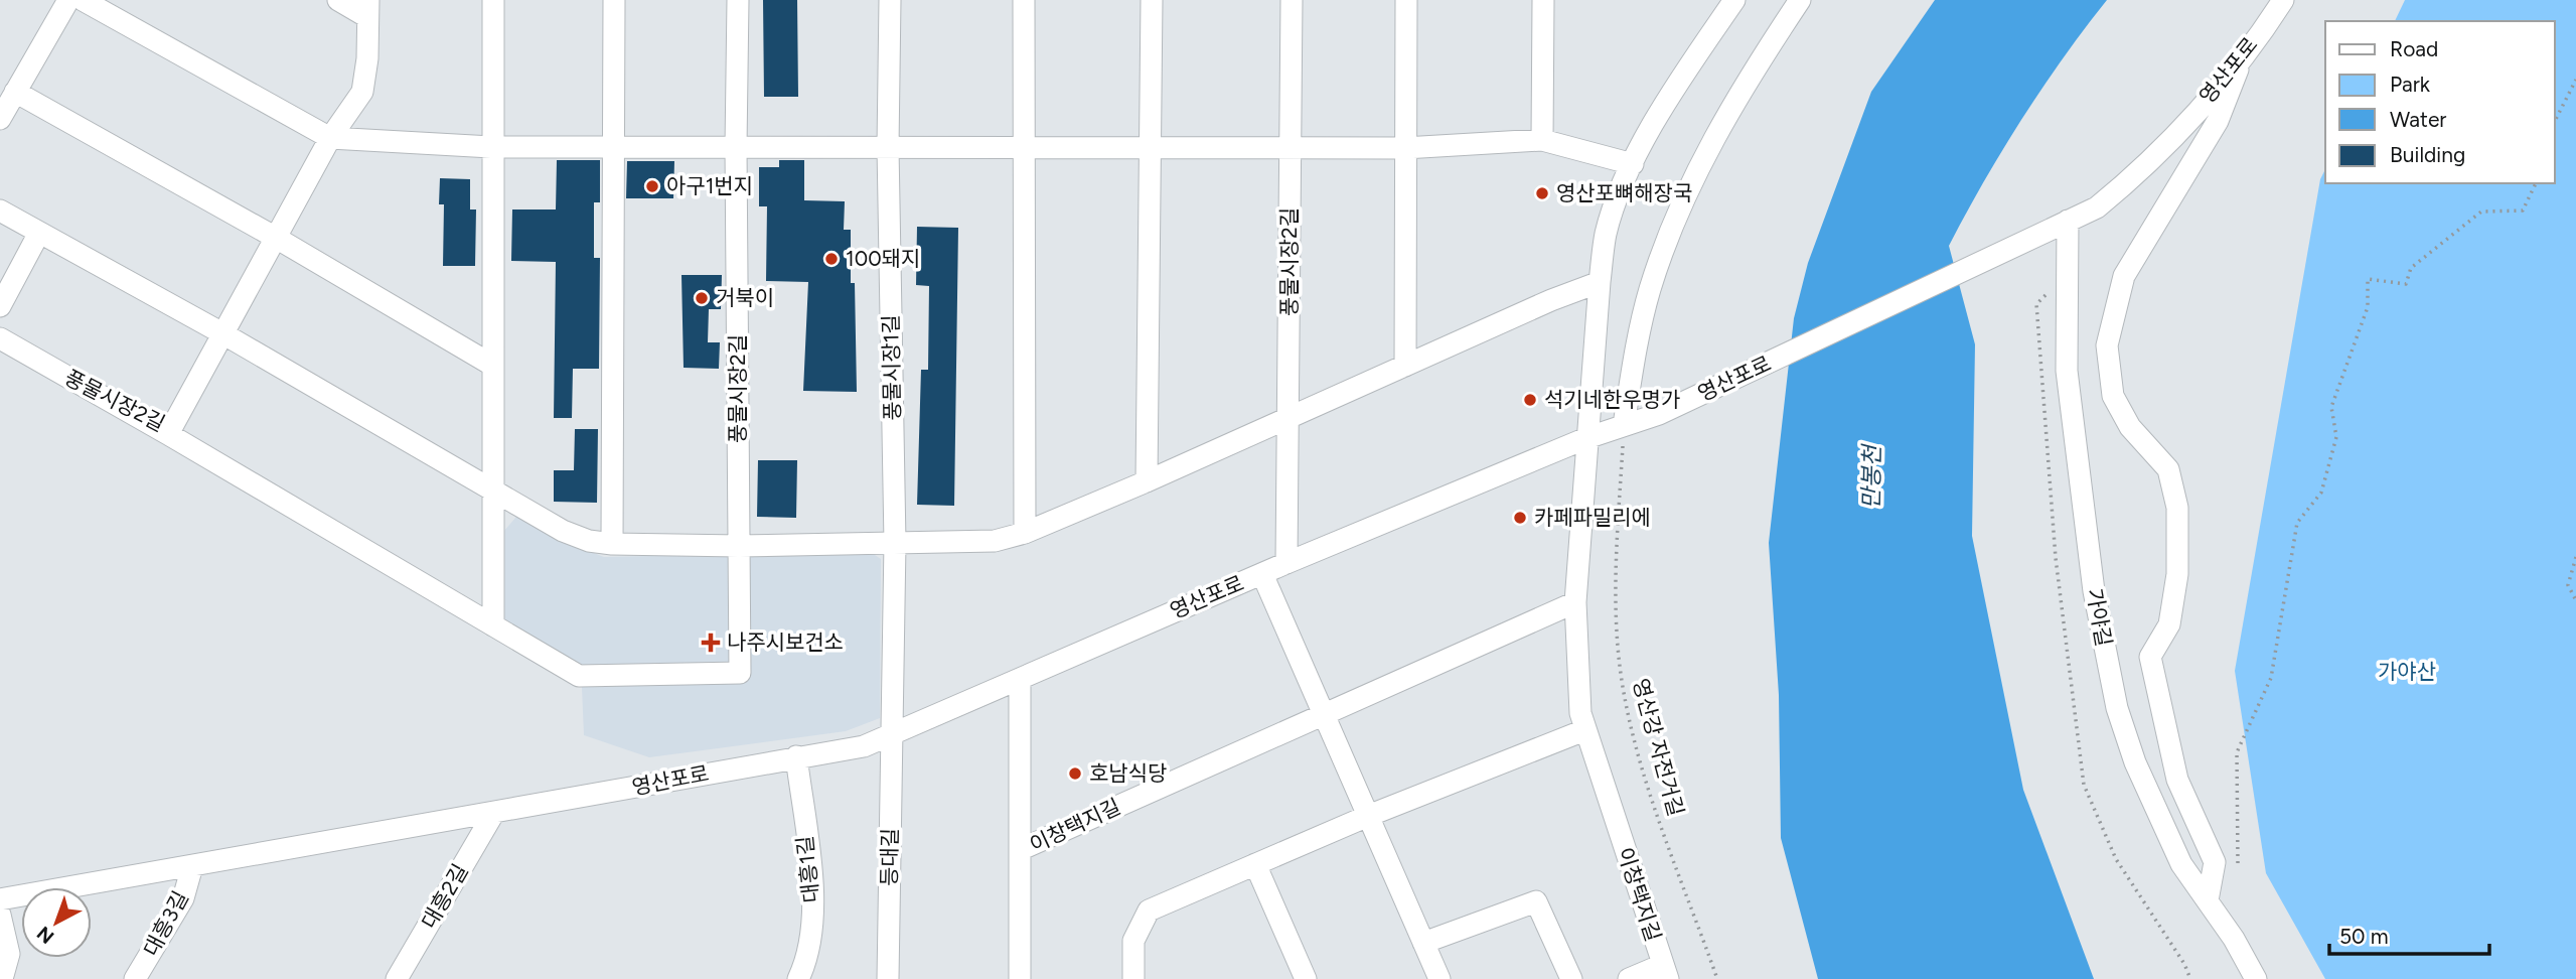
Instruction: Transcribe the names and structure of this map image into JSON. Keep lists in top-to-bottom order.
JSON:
{
  "streets": {
    "street": [
      "영산포로",
      "풍물시장2길",
      "풍물시장1길",
      "가야길",
      "이창택지길",
      "등대길",
      "대흥1길",
      "대흥2길",
      "대흥3길"
    ],
    "path": ["영산강 자전거길"]
  },
  "crossings": [
    ["영산포로", "풍물시장2길"],
    ["영산포로", "풍물시장1길"],
    ["영산포로", "가야길"],
    ["영산포로", "영산강 자전거길"],
    ["영산포로", "이창택지길"],
    ["영산포로", "등대길"],
    ["영산포로", "대흥1길"],
    ["영산포로", "대흥2길"],
    ["영산포로", "대흥3길"],
    ["풍물시장1길", "등대길"]
  ],
  "water": ["만봉천"],
  "parks": ["가야산"],
  "places": {
    "other": [
      "아구1번지",
      "영산포뼈해장국",
      "100돼지",
      "거북이",
      "석기네한우명가",
      "카페파밀리에",
      "호남식당"
    ],
    "health": ["나주시보건소"]
  },
  "legend": [
    "Road",
    "Park",
    "Water",
    "Building"
  ],
  "scale_bar": "50 m",
  "north": "bottom left"
}
